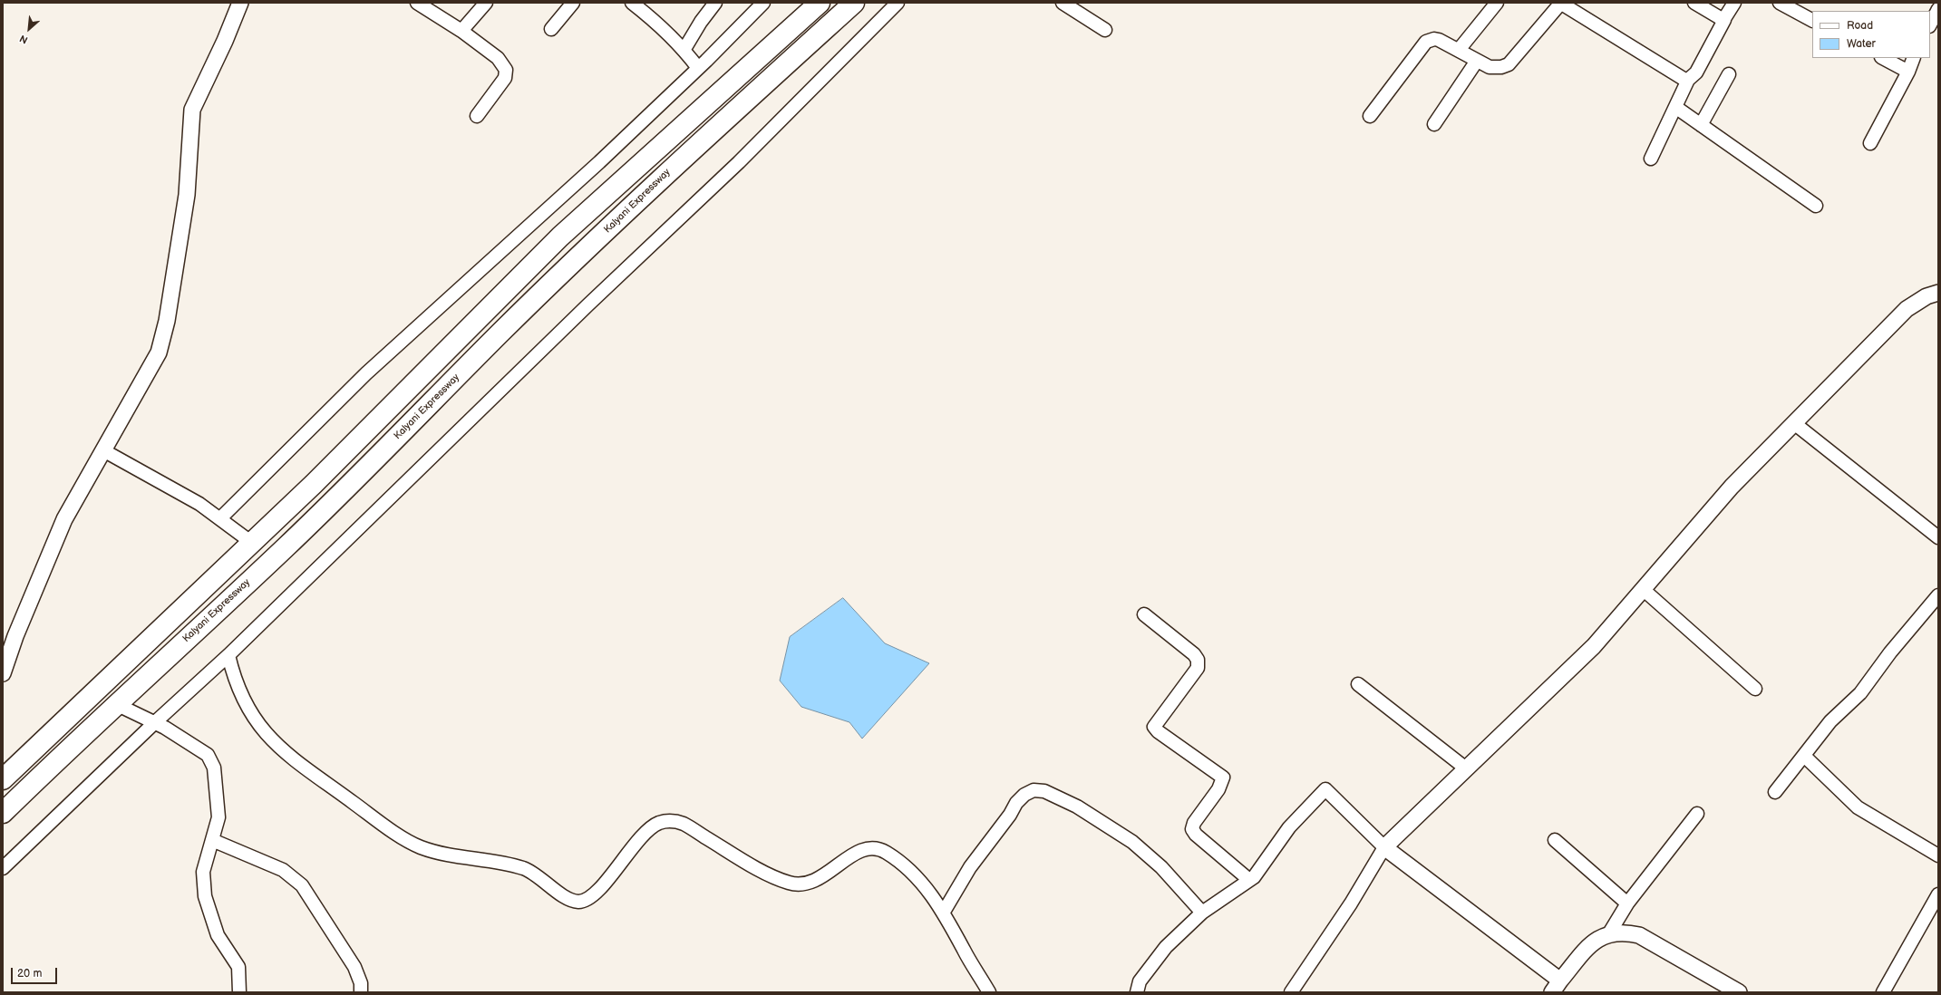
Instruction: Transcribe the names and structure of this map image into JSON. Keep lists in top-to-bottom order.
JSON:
{
  "streets": {
    "highway": ["Kalyani Expressway"]
  },
  "legend": ["Road", "Water"],
  "scale_bar": "20 m",
  "north": "bottom left"
}
